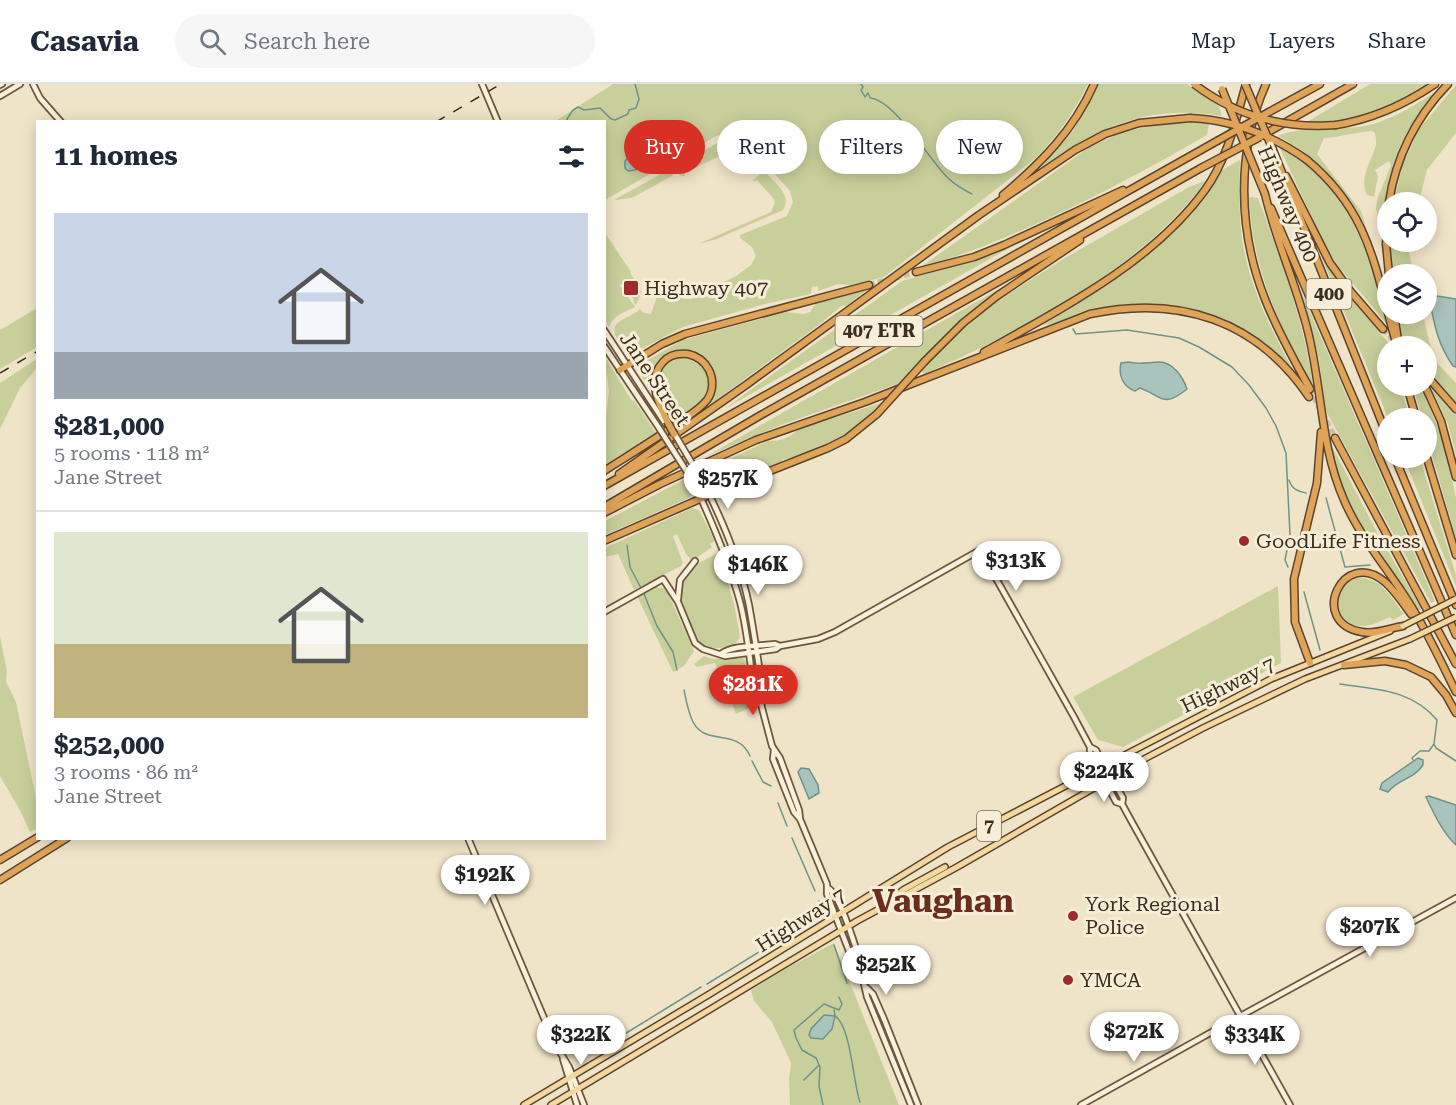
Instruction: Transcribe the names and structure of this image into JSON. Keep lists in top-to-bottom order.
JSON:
{
  "streets": {
    "highway": ["Highway 400", "400", "407 ETR"],
    "main road": ["Highway 7", "7"],
    "street": ["Jane Street"]
  },
  "crossings": [
    ["Jane Street", "Highway 7"]
  ],
  "districts": ["Vaughan"],
  "places": {
    "transit": ["Highway 407"],
    "other": ["GoodLife Fitness", "York Regional Police", "YMCA"]
  },
  "page": {
    "header": "Casavia",
    "search": "Search here",
    "nav": ["Map", "Layers", "Share"],
    "chip": [
      "Buy",
      "Rent",
      "Filters",
      "New"
    ],
    "heading": "11 homes",
    "map_buttons": ["+", "−"],
    "list": [
      {
        "name": "$281,000",
        "note": "5 rooms · 118 m² · Jane Street"
      },
      {
        "name": "$252,000",
        "note": "3 rooms · 86 m² · Jane Street"
      }
    ],
    "price": [
      "$257K",
      "$313K",
      "$146K",
      "$281K",
      "$224K",
      "$192K",
      "$207K",
      "$252K",
      "$272K",
      "$322K",
      "$334K"
    ]
  }
}
